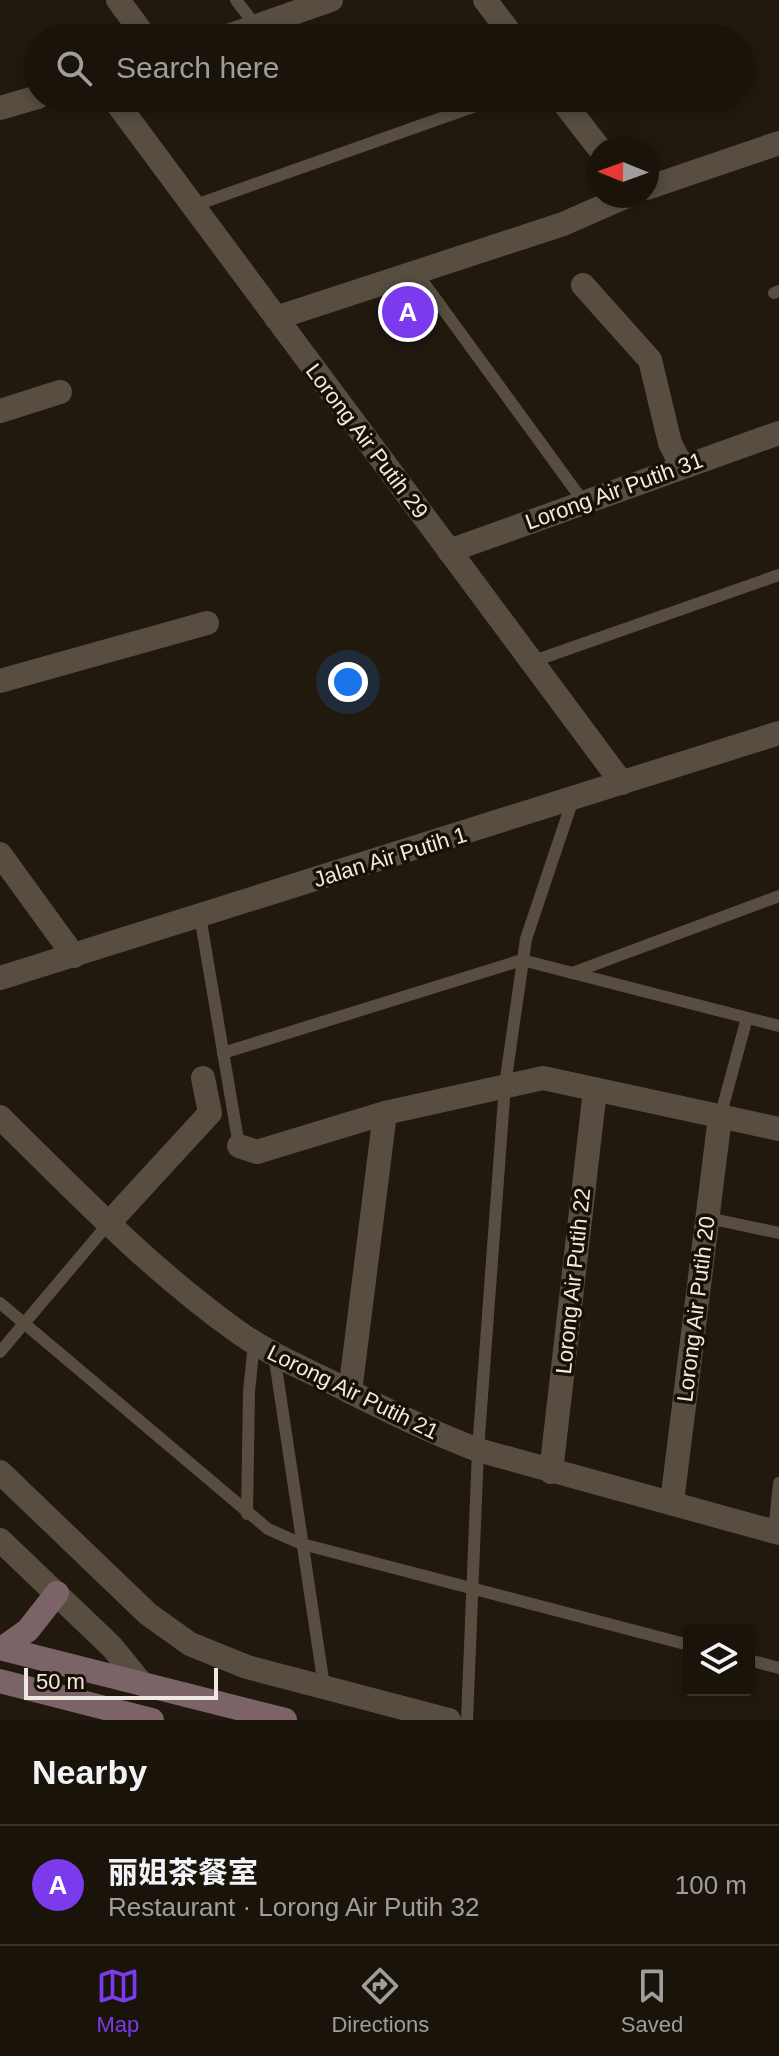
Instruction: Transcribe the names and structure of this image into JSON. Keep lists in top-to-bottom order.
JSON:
{
  "streets": {
    "street": [
      "Lorong Air Putih 29",
      "Lorong Air Putih 31",
      "Jalan Air Putih 1",
      "Lorong Air Putih 22",
      "Lorong Air Putih 20",
      "Lorong Air Putih 21"
    ]
  },
  "crossings": [
    ["Lorong Air Putih 29", "Lorong Air Putih 31"],
    ["Lorong Air Putih 29", "Jalan Air Putih 1"],
    ["Lorong Air Putih 22", "Lorong Air Putih 21"],
    ["Lorong Air Putih 20", "Lorong Air Putih 21"]
  ],
  "scale_bar": "50 m",
  "north": "left",
  "page": {
    "search": "Search here",
    "pins": "A",
    "scale": "50 m",
    "heading": "Nearby",
    "list": [
      {
        "mark": "A",
        "name": "丽姐茶餐室",
        "note": "Restaurant · Lorong Air Putih 32",
        "value": "100 m"
      }
    ],
    "nav": ["Map", "Directions", "Saved"]
  }
}
